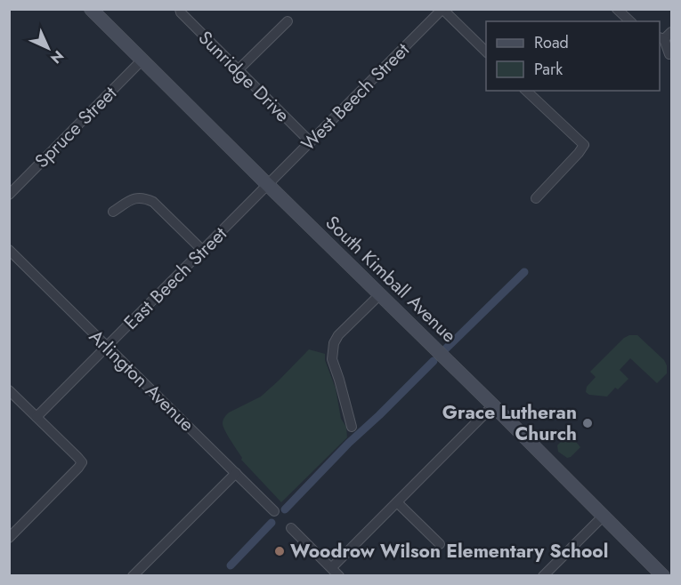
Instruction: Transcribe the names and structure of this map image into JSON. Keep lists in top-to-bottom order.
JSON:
{
  "streets": {
    "street": [
      "Sunridge Drive",
      "West Beech Street",
      "Spruce Street",
      "East Beech Street",
      "South Kimball Avenue",
      "Arlington Avenue"
    ]
  },
  "crossings": [
    ["Sunridge Drive", "West Beech Street"],
    ["West Beech Street", "East Beech Street"],
    ["West Beech Street", "South Kimball Avenue"],
    ["Spruce Street", "South Kimball Avenue"],
    ["East Beech Street", "South Kimball Avenue"],
    ["East Beech Street", "Arlington Avenue"]
  ],
  "places": ["Grace Lutheran Church", "Woodrow Wilson Elementary School"],
  "legend": ["Road", "Park"],
  "north": "bottom right"
}
